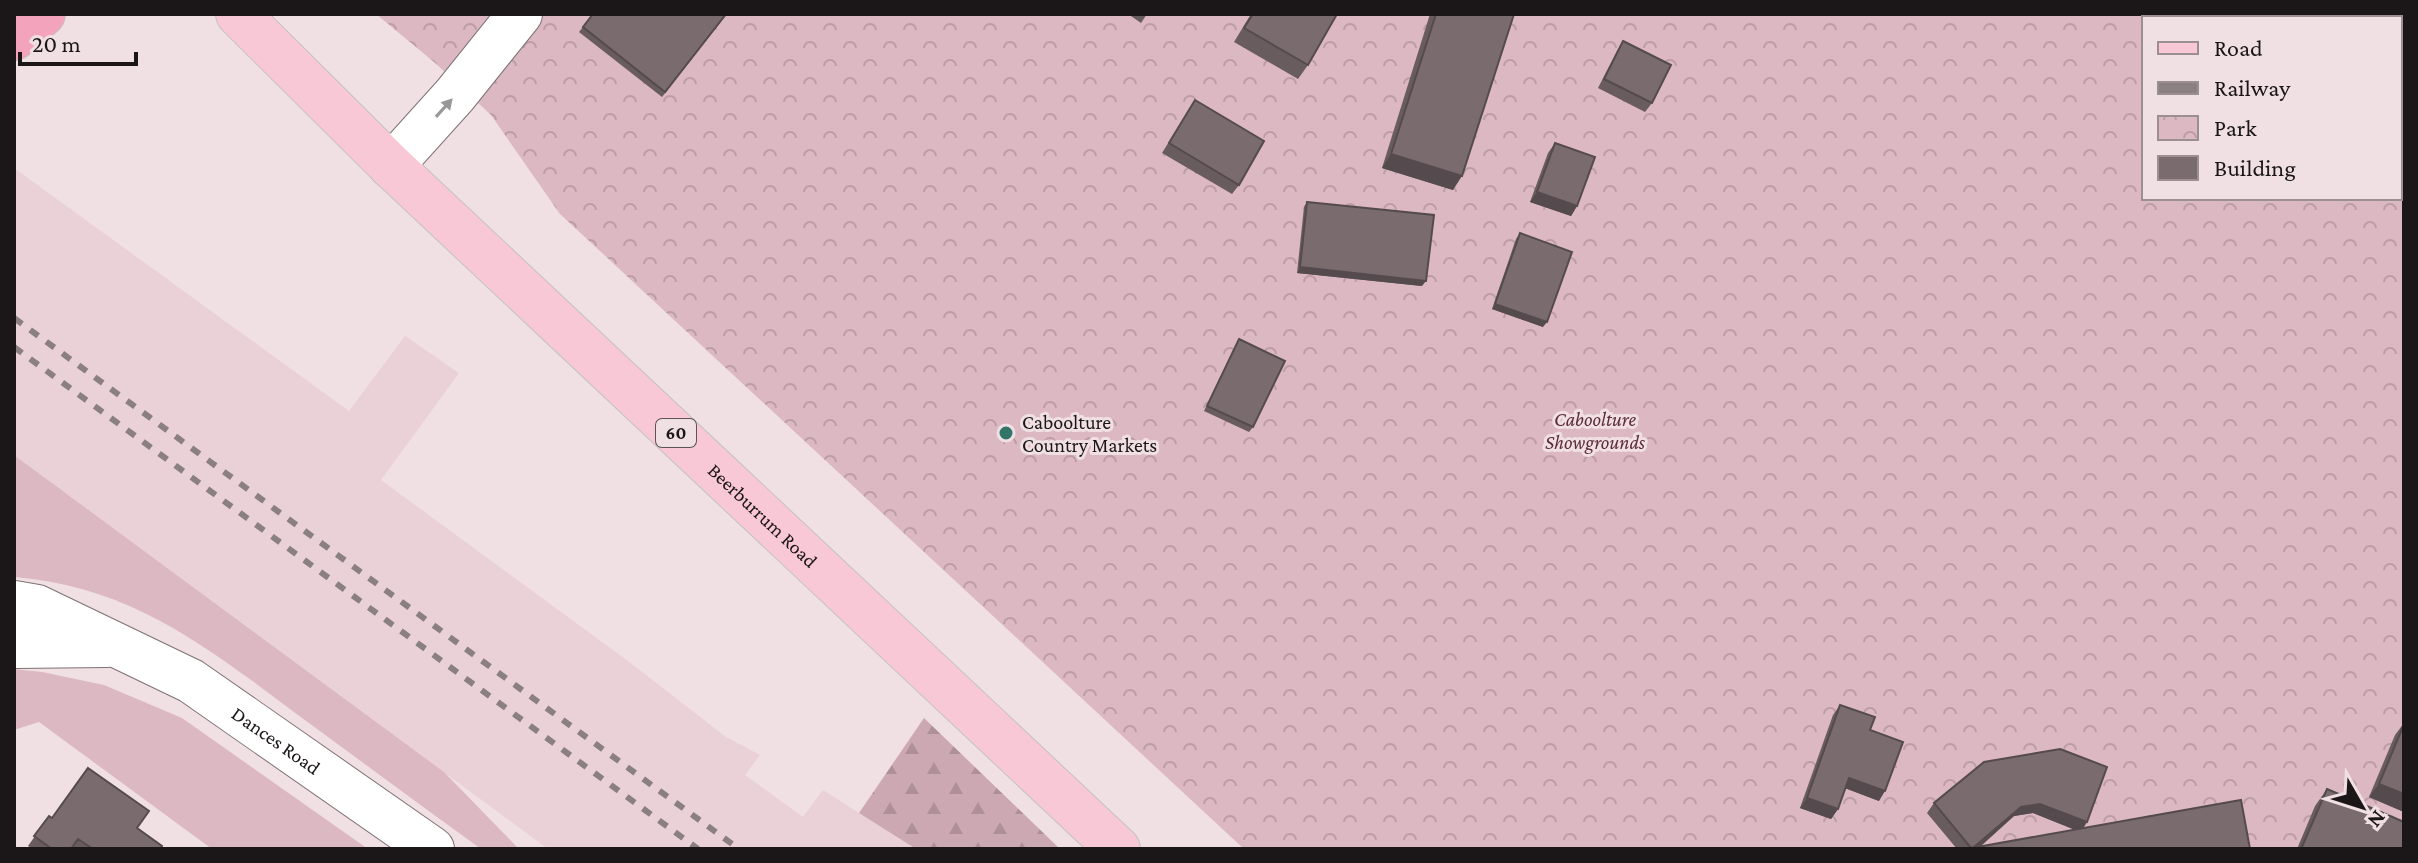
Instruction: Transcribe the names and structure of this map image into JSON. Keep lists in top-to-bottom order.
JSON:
{
  "streets": {
    "main road": ["60", "Beerburrum Road"],
    "street": ["Dances Road"]
  },
  "parks": ["Caboolture Showgrounds"],
  "places": ["Caboolture Country Markets"],
  "legend": [
    "Road",
    "Railway",
    "Park",
    "Building"
  ],
  "scale_bar": "20 m",
  "north": "bottom right"
}
